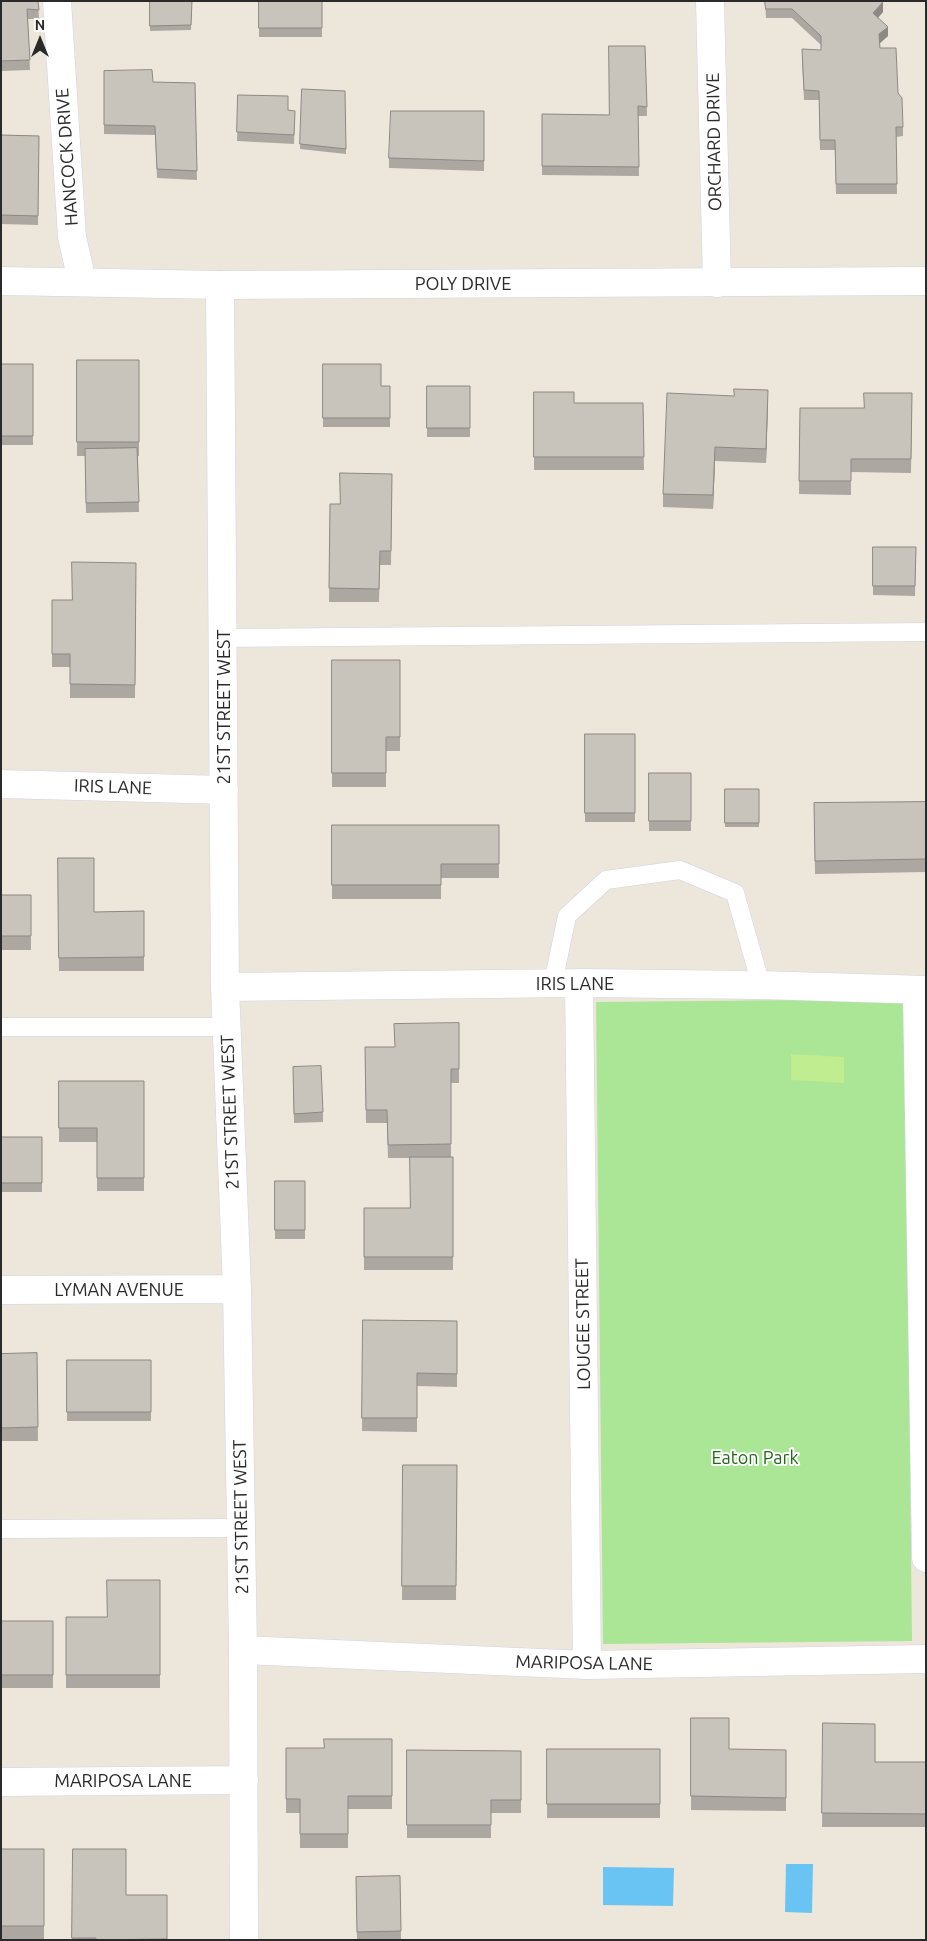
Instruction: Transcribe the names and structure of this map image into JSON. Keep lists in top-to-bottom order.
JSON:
{
  "streets": {
    "street": [
      "ORCHARD DRIVE",
      "HANCOCK DRIVE",
      "POLY DRIVE",
      "21ST STREET WEST",
      "IRIS LANE",
      "LYMAN AVENUE",
      "LOUGEE STREET",
      "MARIPOSA LANE"
    ]
  },
  "crossings": [
    ["ORCHARD DRIVE", "POLY DRIVE"],
    ["HANCOCK DRIVE", "POLY DRIVE"],
    ["POLY DRIVE", "21ST STREET WEST"],
    ["21ST STREET WEST", "IRIS LANE"],
    ["21ST STREET WEST", "LYMAN AVENUE"],
    ["21ST STREET WEST", "MARIPOSA LANE"],
    ["IRIS LANE", "LOUGEE STREET"],
    ["LOUGEE STREET", "MARIPOSA LANE"]
  ],
  "parks": ["Eaton Park"],
  "north": "top"
}
